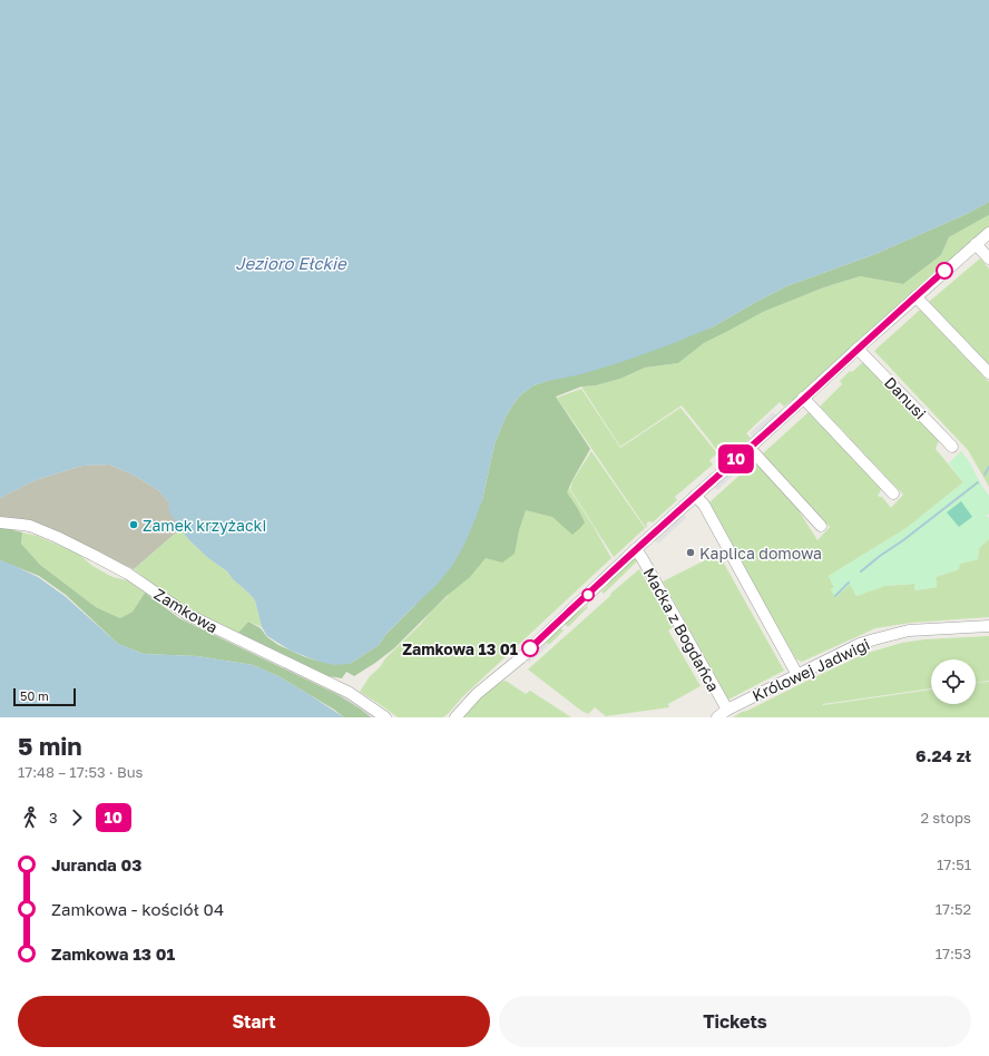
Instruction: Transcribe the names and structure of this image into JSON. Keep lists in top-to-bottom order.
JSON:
{
  "streets": {
    "street": [
      "Danusi",
      "Zamkowa",
      "Maćka z Bogdańca",
      "Królowej Jadwigi"
    ]
  },
  "crossings": [
    ["Maćka z Bogdańca", "Królowej Jadwigi"]
  ],
  "water": ["Jezioro Ełckie"],
  "places": ["Zamek krzyżacki", "Kaplica domowa", "Zamkowa 13 01"],
  "lines": ["bus line 10"],
  "scale_bar": "50 m",
  "page": {
    "on_map": "10",
    "scale": "50 m",
    "heading": ["5 min", "17:48 – 17:53 · Bus", "6.24 zł"],
    "legs": ["3", "10", "2 stops"],
    "list": [
      {
        "name": "Juranda 03",
        "value": "17:51"
      },
      {
        "name": "Zamkowa - kościół 04",
        "value": "17:52"
      },
      {
        "name": "Zamkowa 13 01",
        "value": "17:53"
      }
    ],
    "buttons": ["Start", "Tickets"]
  }
}
